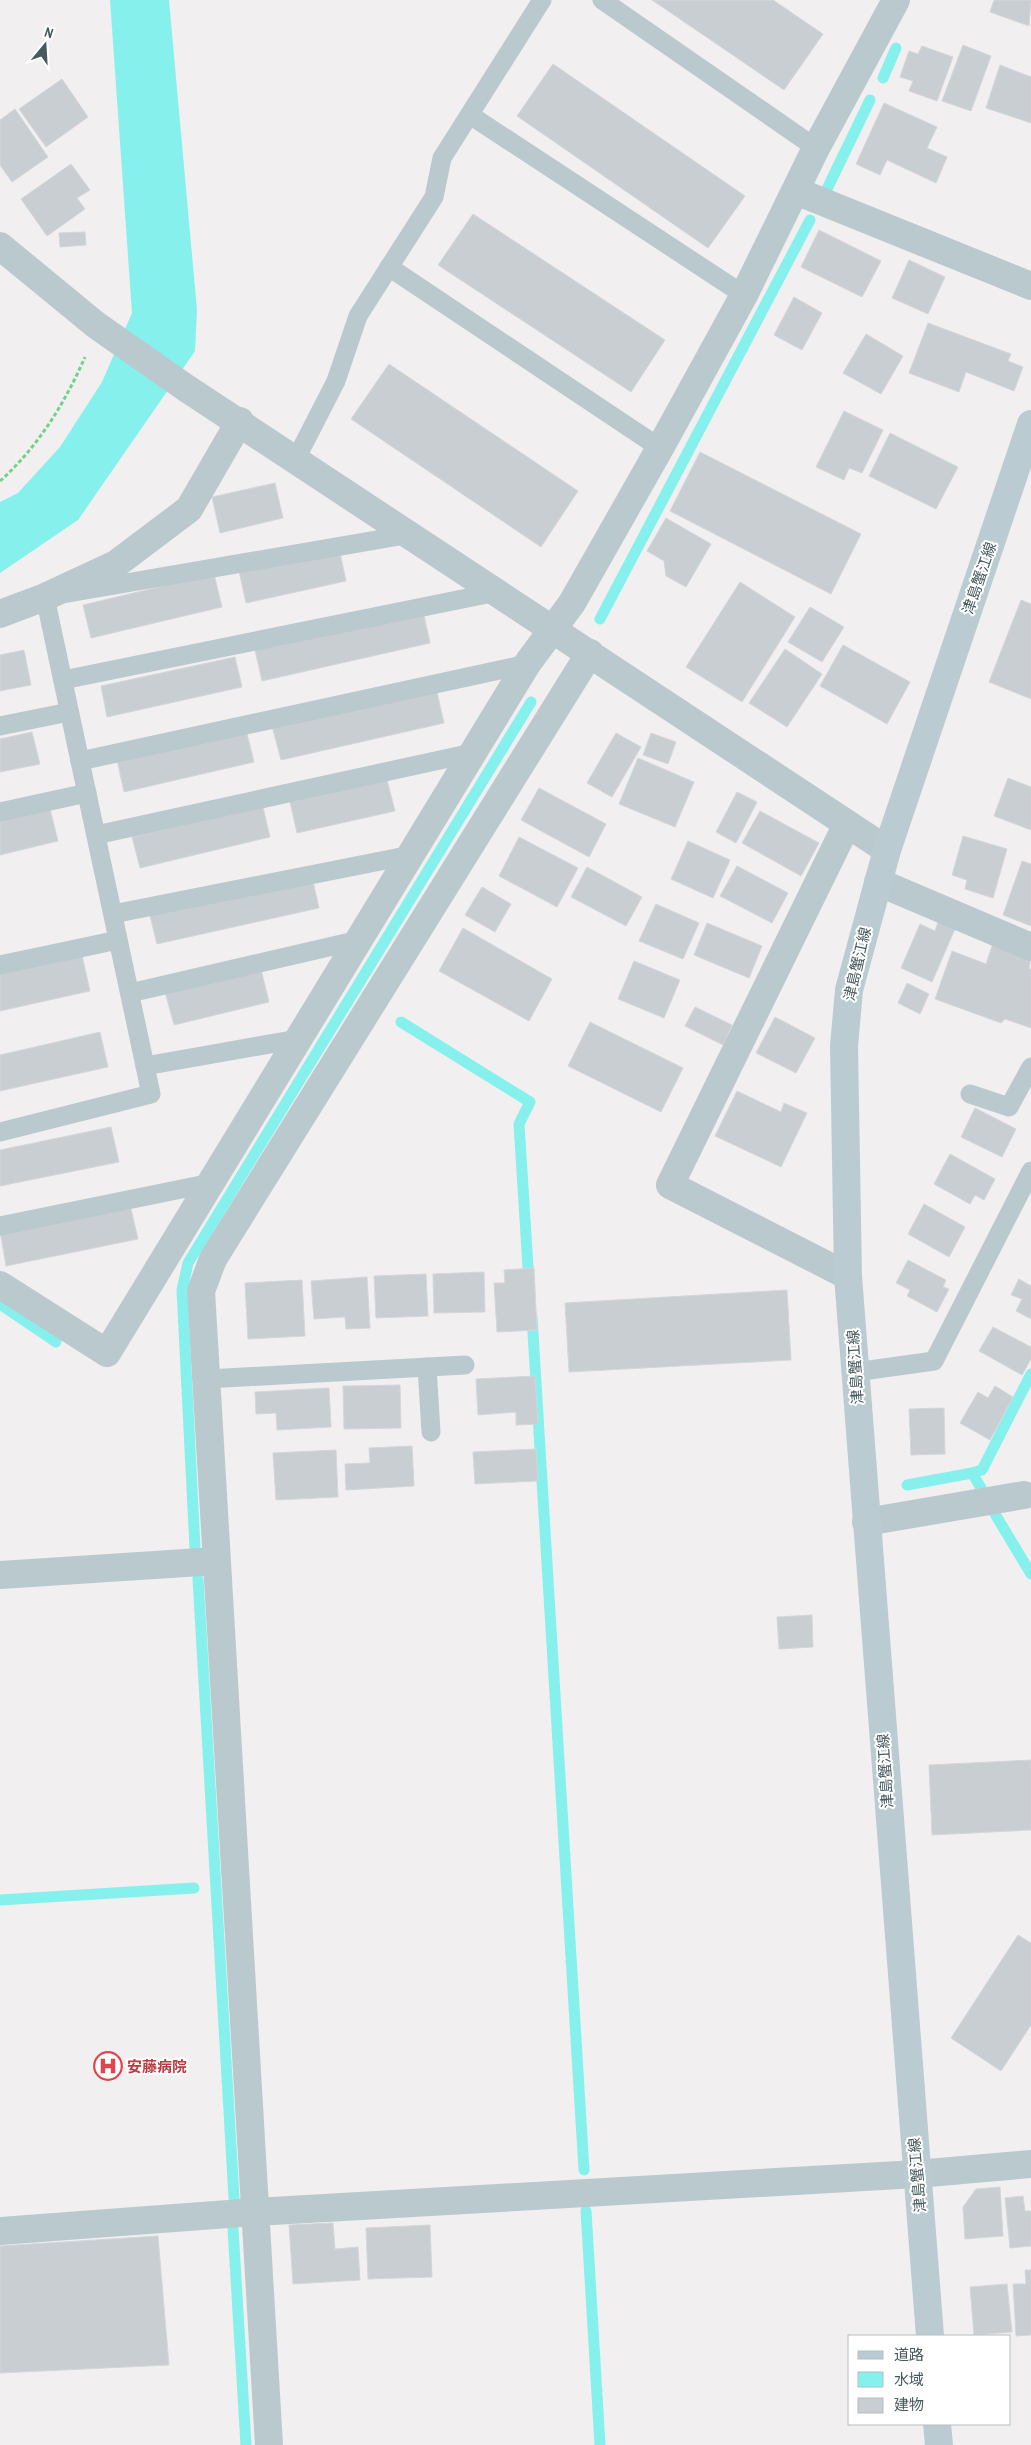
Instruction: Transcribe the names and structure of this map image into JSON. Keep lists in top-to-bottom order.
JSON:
{
  "streets": {
    "main road": ["津島蟹江線"]
  },
  "places": {
    "hospital": ["安藤病院"]
  },
  "legend": ["道路", "水域", "建物"],
  "north": "top"
}
